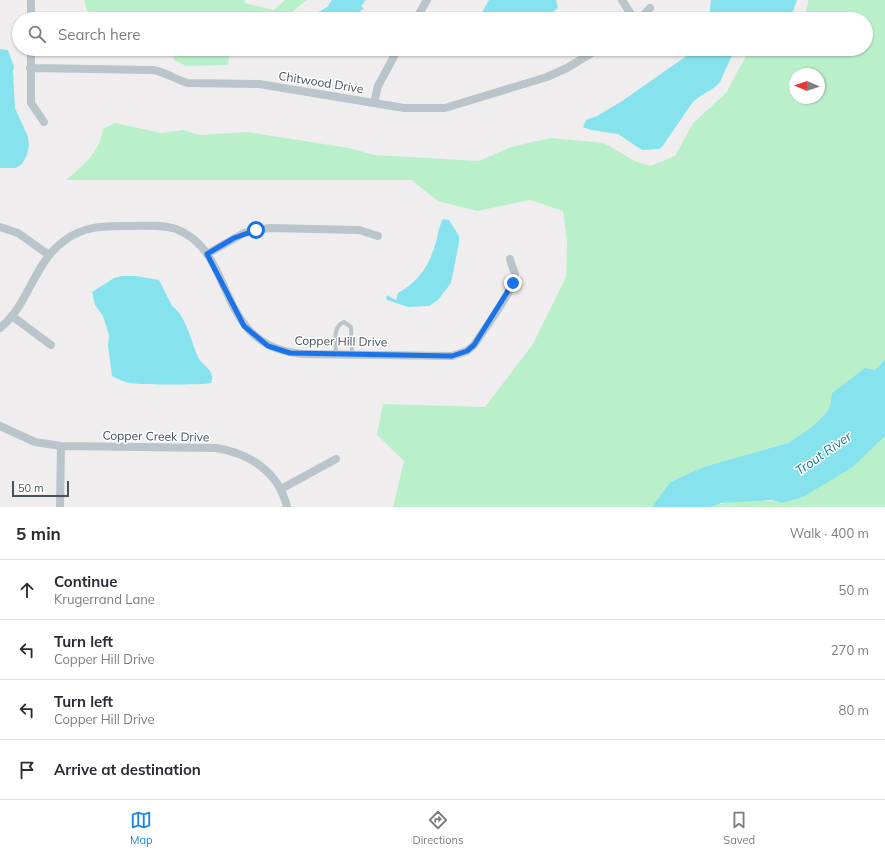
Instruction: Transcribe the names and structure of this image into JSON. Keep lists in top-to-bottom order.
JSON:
{
  "streets": {
    "street": ["Chitwood Drive", "Copper Hill Drive", "Copper Creek Drive"]
  },
  "water": ["Trout River"],
  "scale_bar": "50 m",
  "north": "left",
  "page": {
    "search": "Search here",
    "scale": "50 m",
    "heading": ["5 min", "Walk · 400 m"],
    "list": [
      ["Continue", "Krugerrand Lane", "50 m"],
      ["Turn left", "Copper Hill Drive", "270 m"],
      ["Turn left", "Copper Hill Drive", "80 m"],
      "Arrive at destination"
    ],
    "nav": ["Map", "Directions", "Saved"]
  }
}
